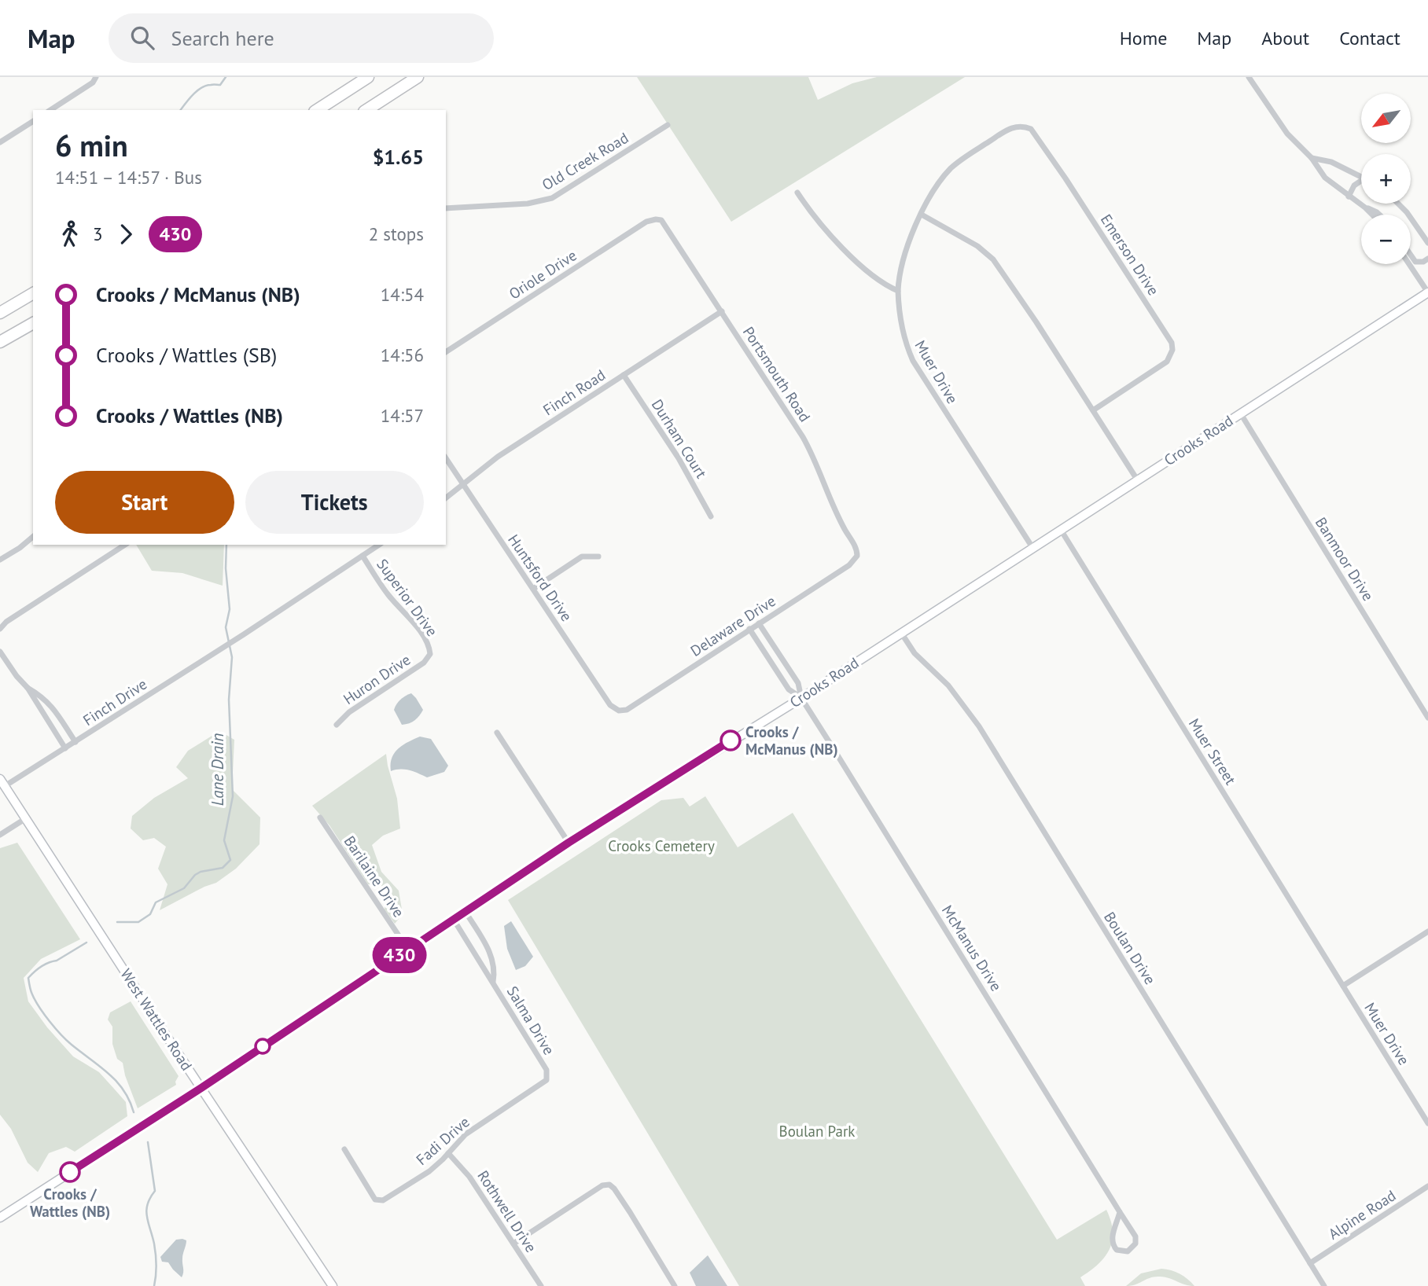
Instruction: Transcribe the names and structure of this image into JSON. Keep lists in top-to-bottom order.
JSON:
{
  "streets": {
    "main road": ["Crooks Road", "West Wattles Road"],
    "street": [
      "Old Creek Road",
      "Emerson Drive",
      "Oriole Drive",
      "Muer Drive",
      "Portsmouth Road",
      "Finch Road",
      "Durham Court",
      "Banmoor Drive",
      "Huntsford Drive",
      "Superior Drive",
      "Delaware Drive",
      "Huron Drive",
      "Finch Drive",
      "Muer Street",
      "Barilaine Drive",
      "McManus Drive",
      "Boulan Drive",
      "Salma Drive",
      "Fadi Drive",
      "Rothwell Drive",
      "Alpine Road"
    ]
  },
  "crossings": [
    ["Emerson Drive", "Muer Drive"],
    ["Oriole Drive", "Portsmouth Road"],
    ["Muer Drive", "Crooks Road"],
    ["Muer Drive", "Muer Street"],
    ["Portsmouth Road", "Finch Road"],
    ["Portsmouth Road", "Delaware Drive"],
    ["Finch Road", "Durham Court"],
    ["Finch Road", "Huntsford Drive"],
    ["Crooks Road", "Banmoor Drive"],
    ["Crooks Road", "Muer Street"],
    ["Crooks Road", "Barilaine Drive"],
    ["Crooks Road", "McManus Drive"],
    ["Crooks Road", "Boulan Drive"],
    ["Crooks Road", "West Wattles Road"],
    ["Crooks Road", "Salma Drive"],
    ["Huntsford Drive", "Delaware Drive"],
    ["Superior Drive", "Huron Drive"],
    ["Superior Drive", "Finch Drive"],
    ["Finch Drive", "West Wattles Road"],
    ["Boulan Drive", "Alpine Road"],
    ["Salma Drive", "Fadi Drive"],
    ["Fadi Drive", "Rothwell Drive"]
  ],
  "water": ["Lane Drain"],
  "parks": ["Crooks Cemetery", "Boulan Park"],
  "places": ["Crooks / McManus (NB)", "Crooks / Wattles (NB)"],
  "lines": ["bus line 430"],
  "north": "bottom left",
  "page": {
    "header": "Map",
    "search": "Search here",
    "nav": [
      "Home",
      "Map",
      "About",
      "Contact"
    ],
    "on_map": "430",
    "map_buttons": ["+", "−"],
    "heading": ["6 min", "14:51 – 14:57 · Bus", "$1.65"],
    "legs": ["3", "430", "2 stops"],
    "list": [
      {
        "name": "Crooks / McManus (NB)",
        "value": "14:54"
      },
      {
        "name": "Crooks / Wattles (SB)",
        "value": "14:56"
      },
      {
        "name": "Crooks / Wattles (NB)",
        "value": "14:57"
      }
    ],
    "buttons": ["Start", "Tickets"]
  }
}
